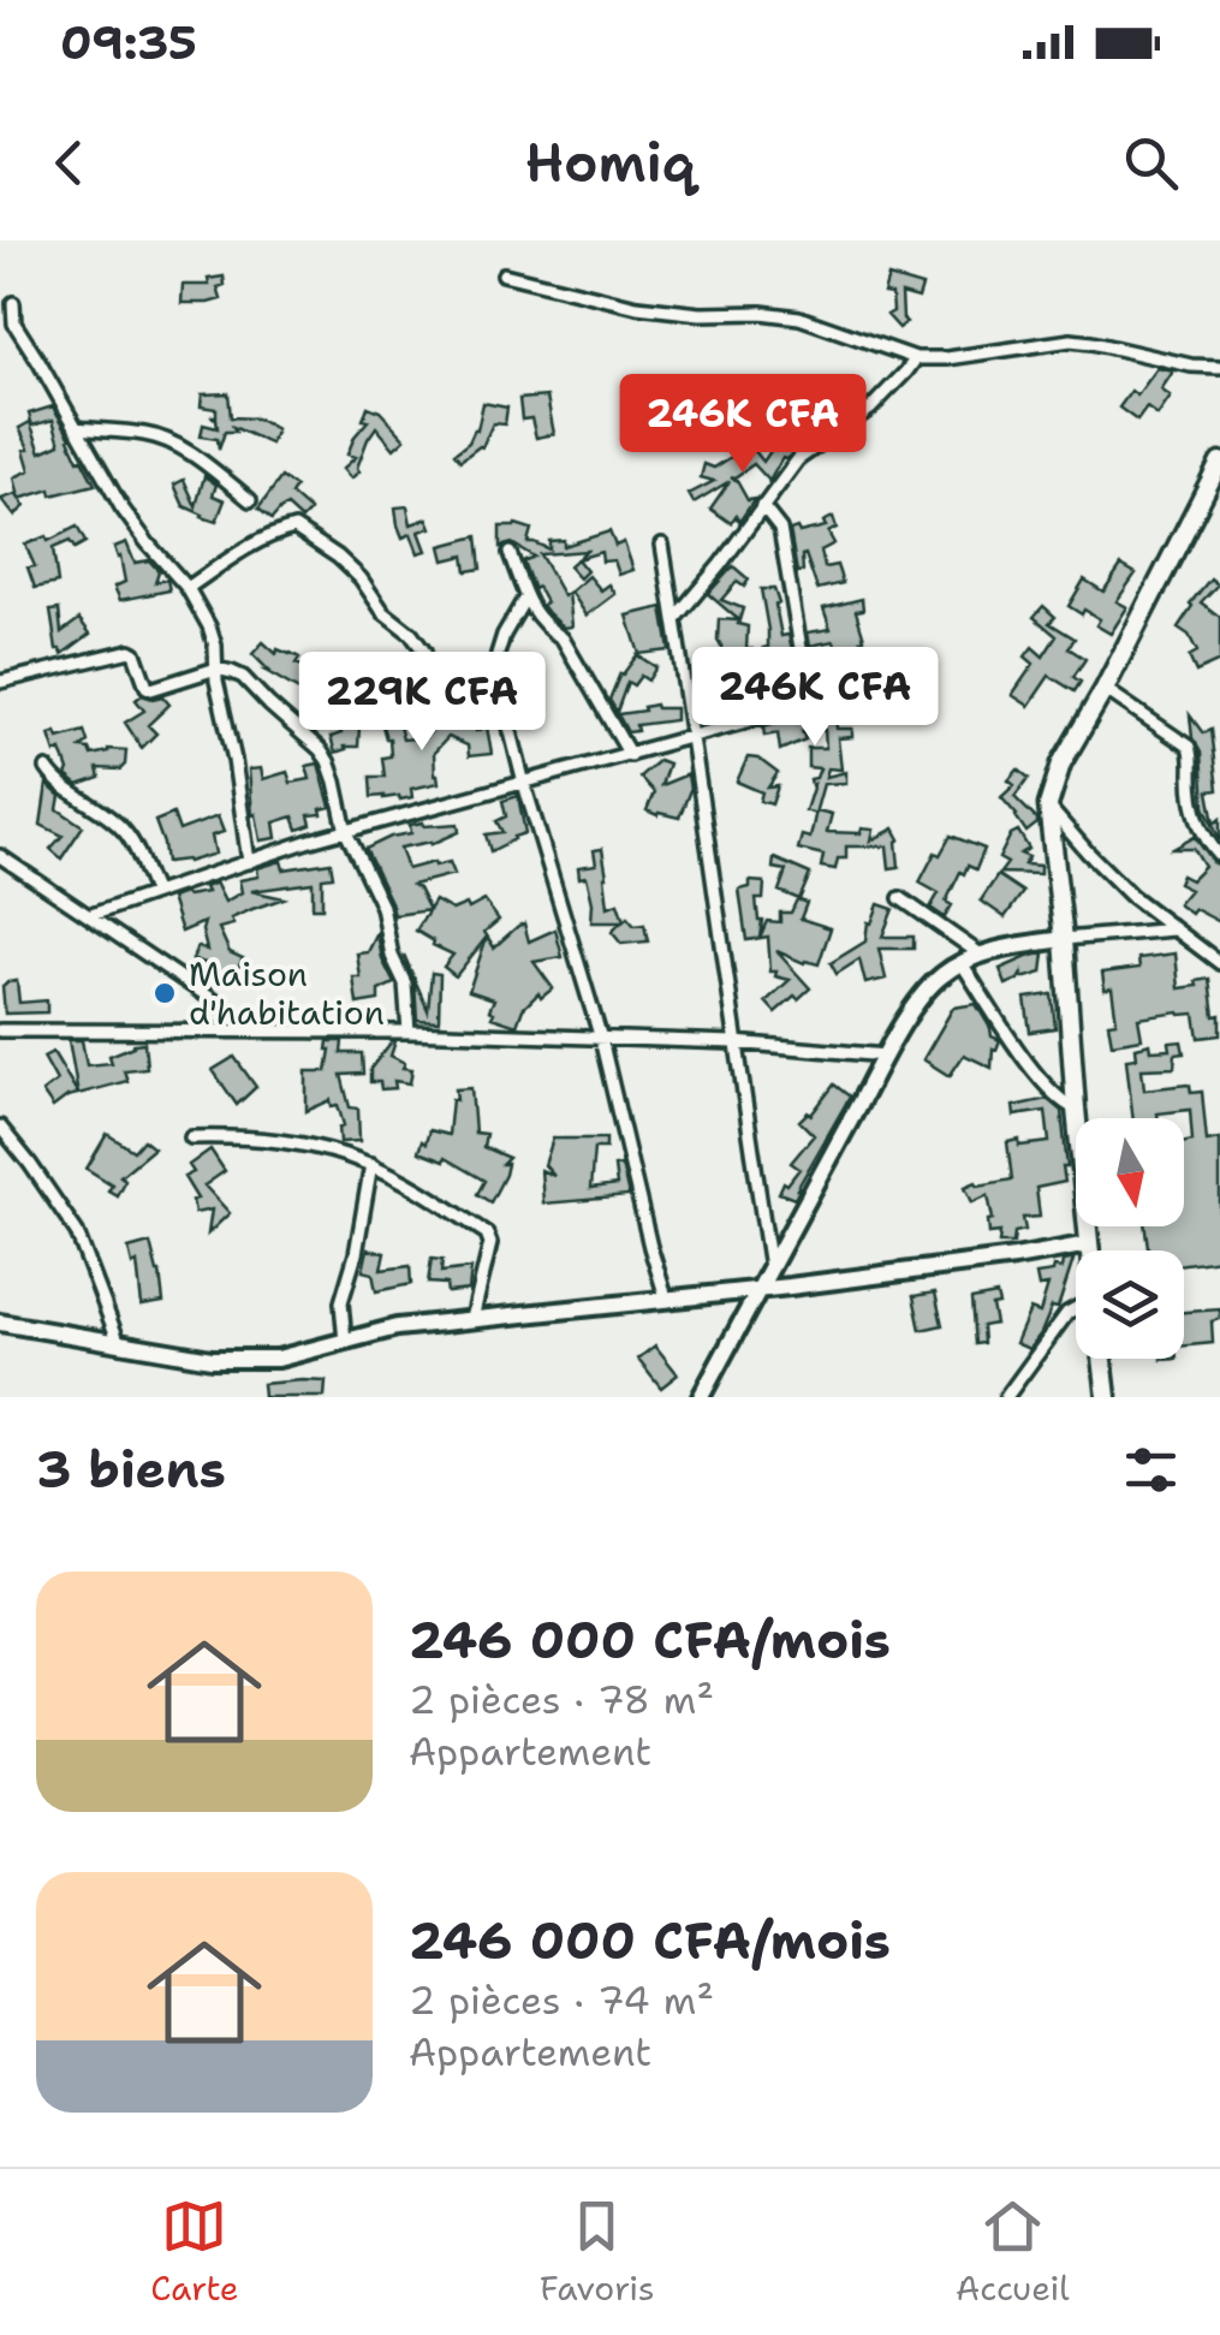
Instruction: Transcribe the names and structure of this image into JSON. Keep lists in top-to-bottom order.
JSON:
{
  "places": ["Maison d'habitation"],
  "north": "bottom",
  "page": {
    "status": "09:35",
    "header": "Homiq",
    "price": ["246K CFA", "246K CFA", "229K CFA"],
    "heading": "3 biens",
    "list": [
      {
        "name": "246 000 CFA/mois",
        "note": "2 pièces · 78 m² · Appartement"
      },
      {
        "name": "246 000 CFA/mois",
        "note": "2 pièces · 74 m² · Appartement"
      }
    ],
    "tabs": ["Carte", "Favoris", "Accueil"]
  }
}
